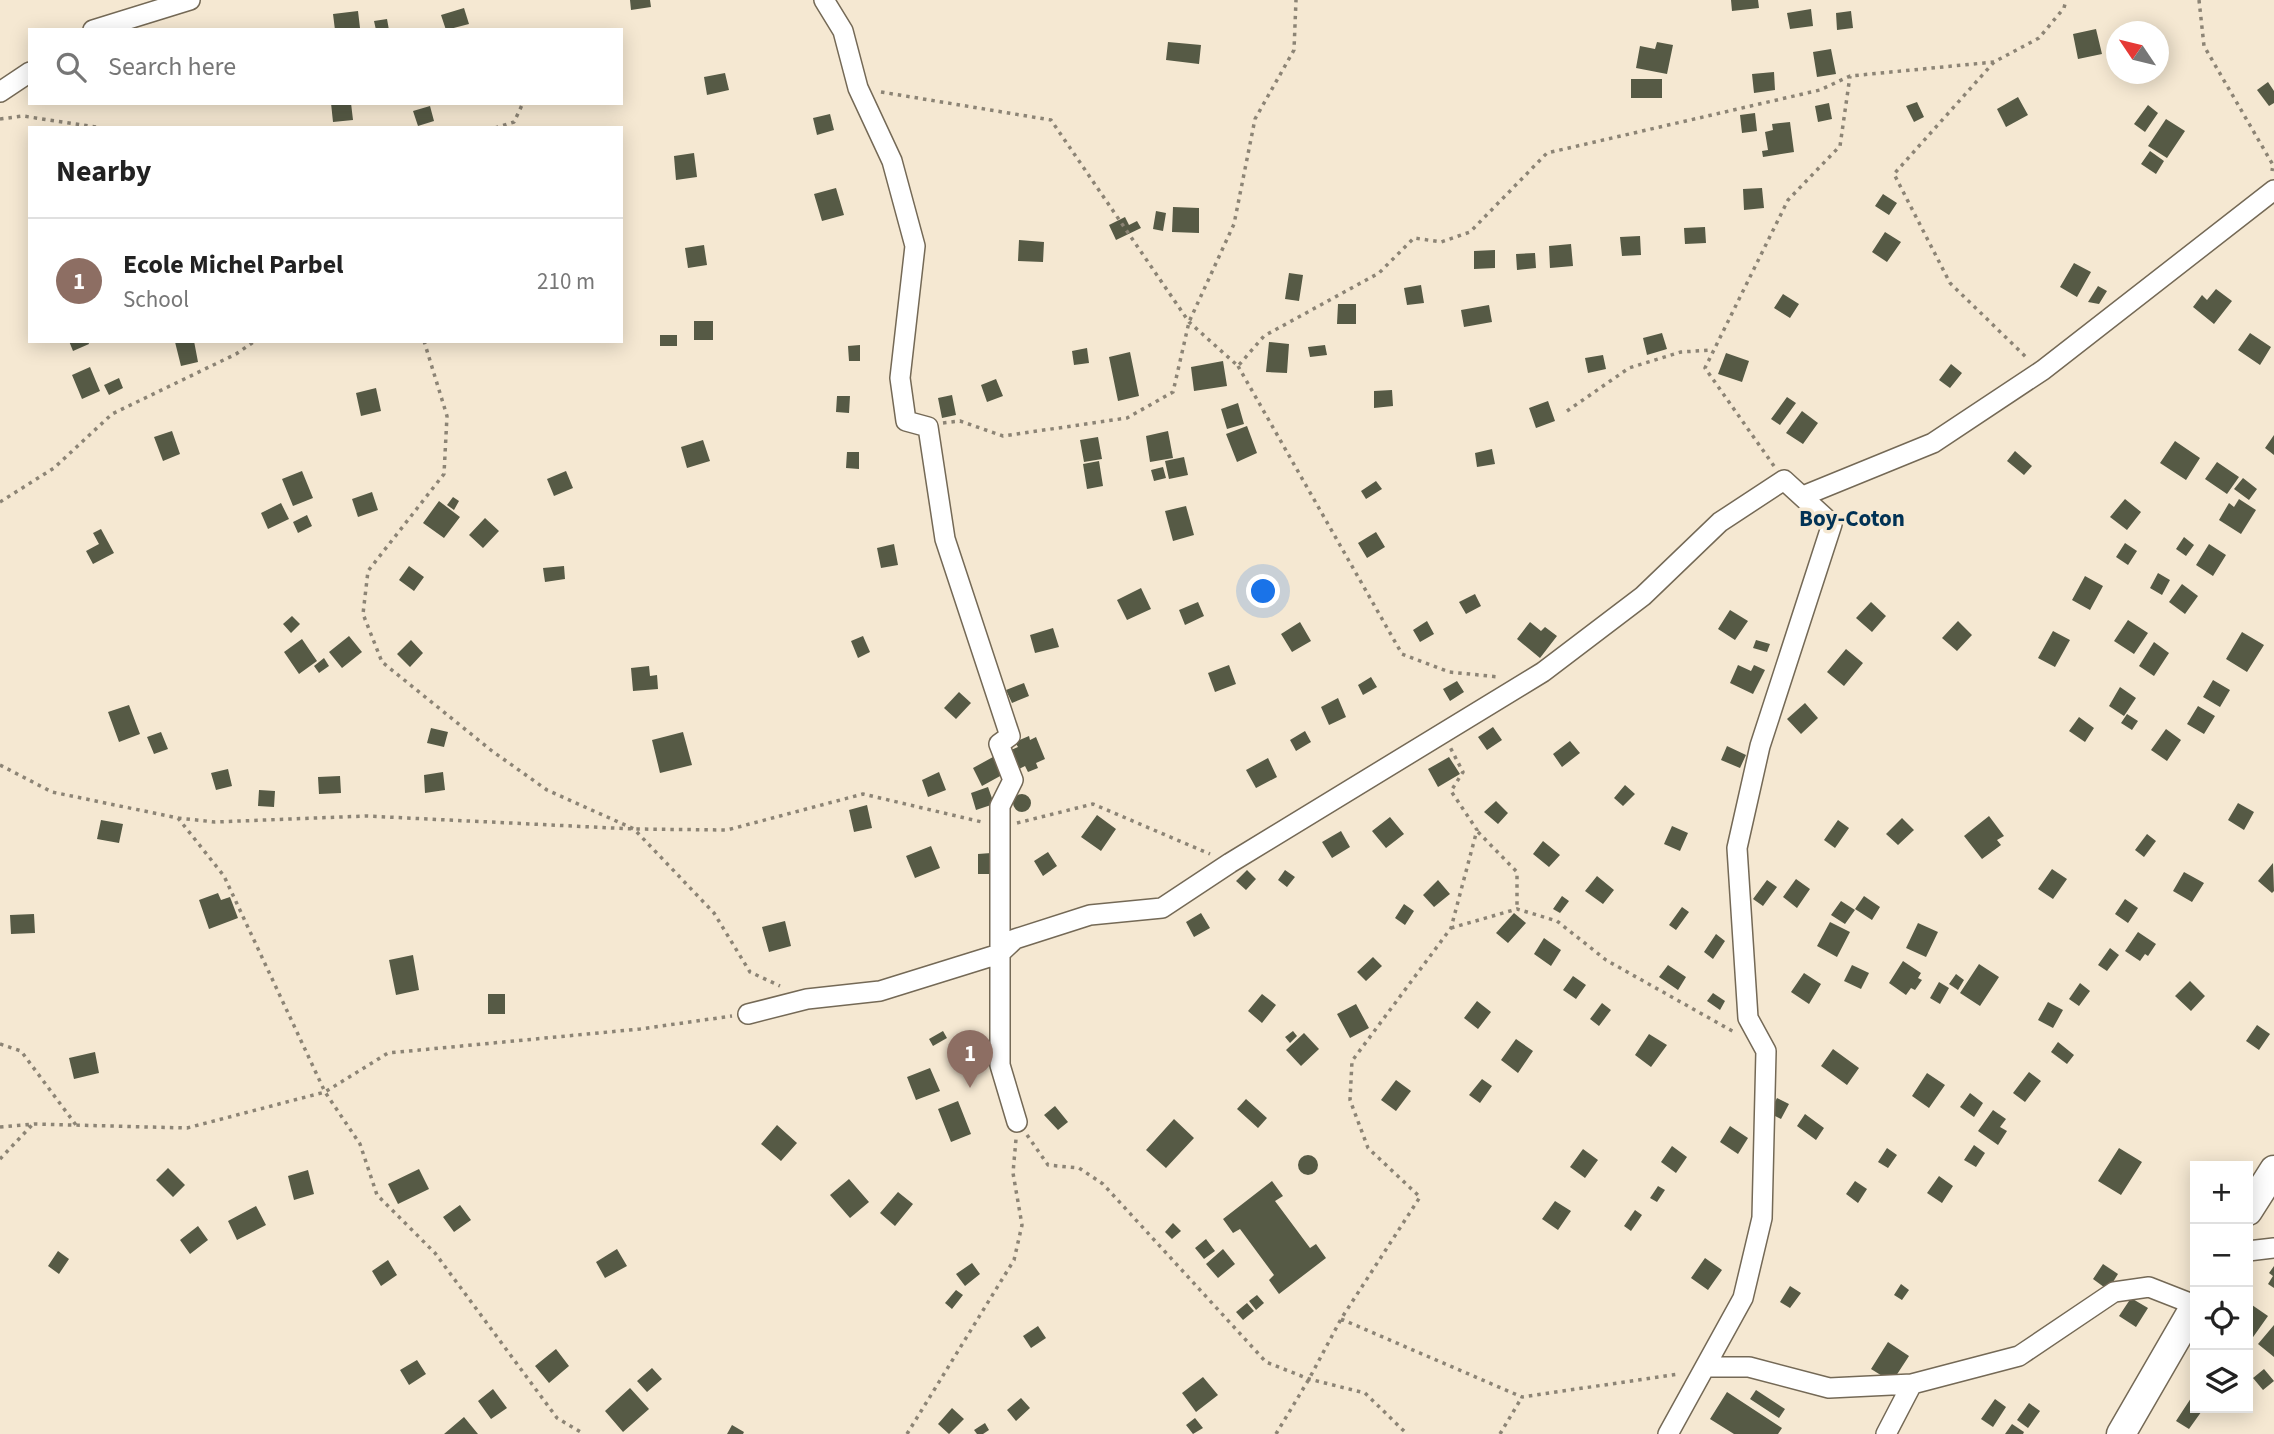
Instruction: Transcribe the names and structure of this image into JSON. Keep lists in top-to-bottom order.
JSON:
{
  "districts": ["Boy-Coton"],
  "north": "top left",
  "page": {
    "search": "Search here",
    "heading": "Nearby",
    "list": [
      {
        "mark": "1",
        "name": "Ecole Michel Parbel",
        "note": "School",
        "value": "210 m"
      }
    ],
    "pins": "1",
    "map_buttons": ["+", "−"]
  }
}
